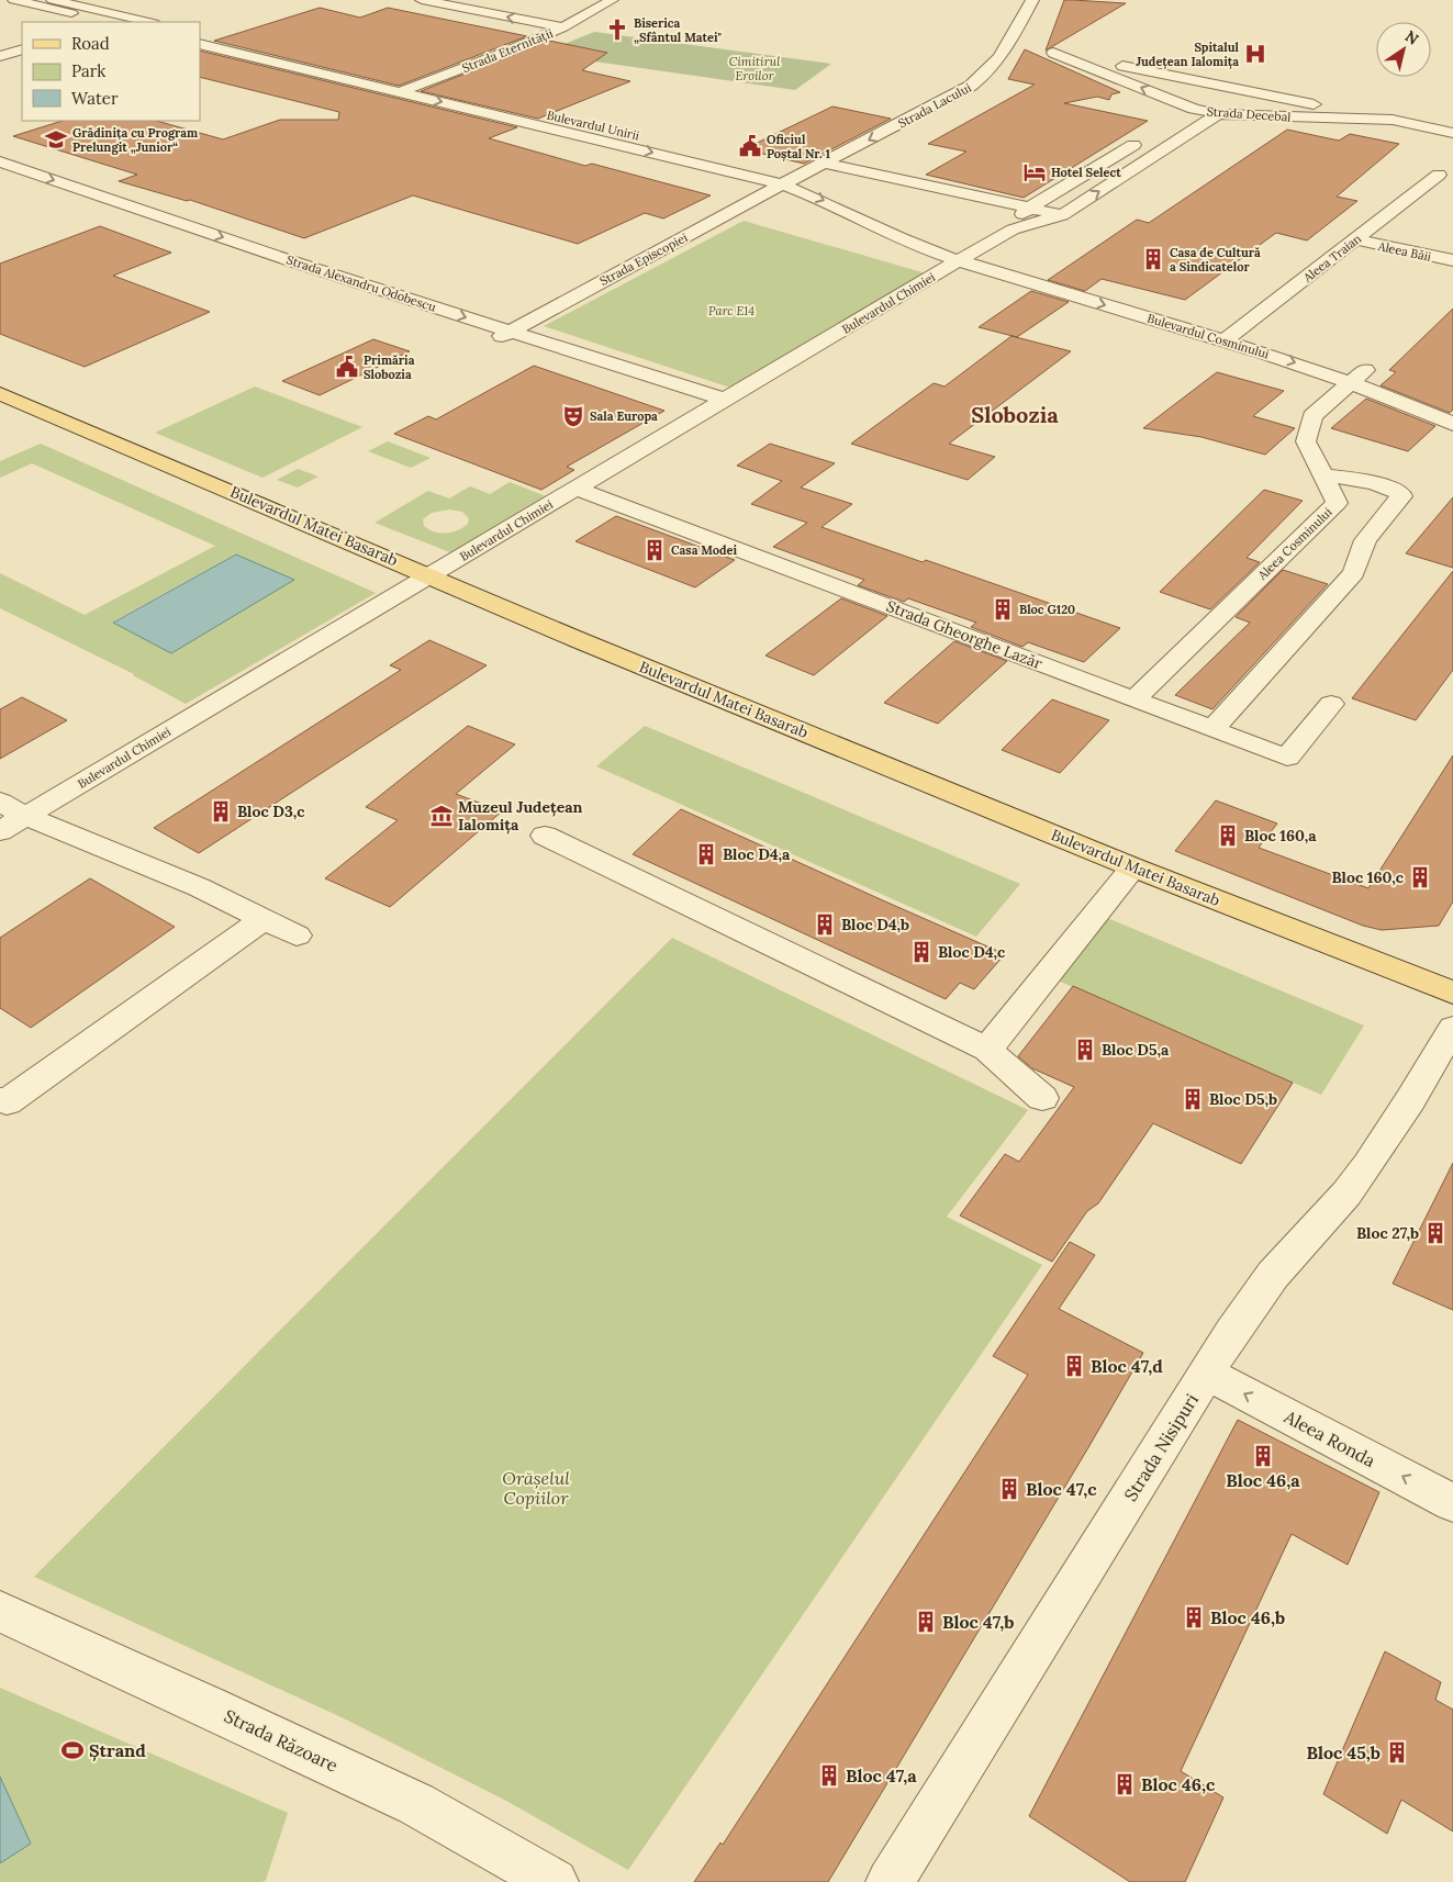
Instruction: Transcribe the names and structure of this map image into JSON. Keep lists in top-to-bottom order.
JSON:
{
  "streets": {
    "main road": ["Bulevardul Matei Basarab"],
    "street": [
      "Strada Eternității",
      "Strada Lacului",
      "Strada Decebal",
      "Bulevardul Unirii",
      "Aleea Băii",
      "Aleea Traian",
      "Strada Episcopiei",
      "Strada Alexandru Odobescu",
      "Bulevardul Chimiei",
      "Bulevardul Cosminului",
      "Aleea Cosminului",
      "Strada Gheorghe Lazăr",
      "Aleea Ronda",
      "Strada Nisipuri",
      "Strada Răzoare"
    ]
  },
  "crossings": [
    ["Strada Eternității", "Bulevardul Unirii"],
    ["Strada Lacului", "Strada Episcopiei"],
    ["Strada Decebal", "Bulevardul Chimiei"],
    ["Bulevardul Unirii", "Strada Episcopiei"],
    ["Bulevardul Unirii", "Bulevardul Chimiei"],
    ["Bulevardul Unirii", "Bulevardul Cosminului"],
    ["Aleea Băii", "Aleea Traian"],
    ["Aleea Traian", "Bulevardul Cosminului"],
    ["Strada Episcopiei", "Strada Alexandru Odobescu"],
    ["Strada Alexandru Odobescu", "Bulevardul Chimiei"],
    ["Bulevardul Chimiei", "Bulevardul Cosminului"],
    ["Bulevardul Chimiei", "Bulevardul Matei Basarab"],
    ["Bulevardul Chimiei", "Strada Gheorghe Lazăr"],
    ["Bulevardul Cosminului", "Aleea Cosminului"],
    ["Aleea Cosminului", "Strada Gheorghe Lazăr"],
    ["Aleea Ronda", "Strada Nisipuri"]
  ],
  "one_way": ["Strada Lacului", "Strada Alexandru Odobescu", "Aleea Ronda"],
  "districts": ["Slobozia"],
  "parks": ["Cimitirul Eroilor", "Parc E14", "Orășelul Copiilor"],
  "places": {
    "church": ["Biserica „Sfântul Matei\""],
    "hospital": ["Spitalul Județean Ialomița"],
    "school or university": ["Grădinița cu Program Prelungit „Junior“"],
    "public building": ["Oficiul Poștal Nr. 1", "Primăria Slobozia"],
    "hotel": ["Hotel Select"],
    "building": [
      "Casa de Cultură a Sindicatelor",
      "Casa Modei",
      "Bloc G120",
      "Bloc D3,c",
      "Bloc 160,a",
      "Bloc D4,a",
      "Bloc 160,c",
      "Bloc D4,b",
      "Bloc D4,c",
      "Bloc D5,a",
      "Bloc D5,b",
      "Bloc 27,b",
      "Bloc 47,d",
      "Bloc 46,a",
      "Bloc 47,c",
      "Bloc 46,b",
      "Bloc 47,b",
      "Bloc 45,b",
      "Bloc 47,a",
      "Bloc 46,c"
    ],
    "theatre": ["Sala Europa"],
    "museum": ["Muzeul Județean Ialomița"],
    "sports": ["Ștrand"]
  },
  "legend": ["Road", "Park", "Water"],
  "north": "top right"
}
